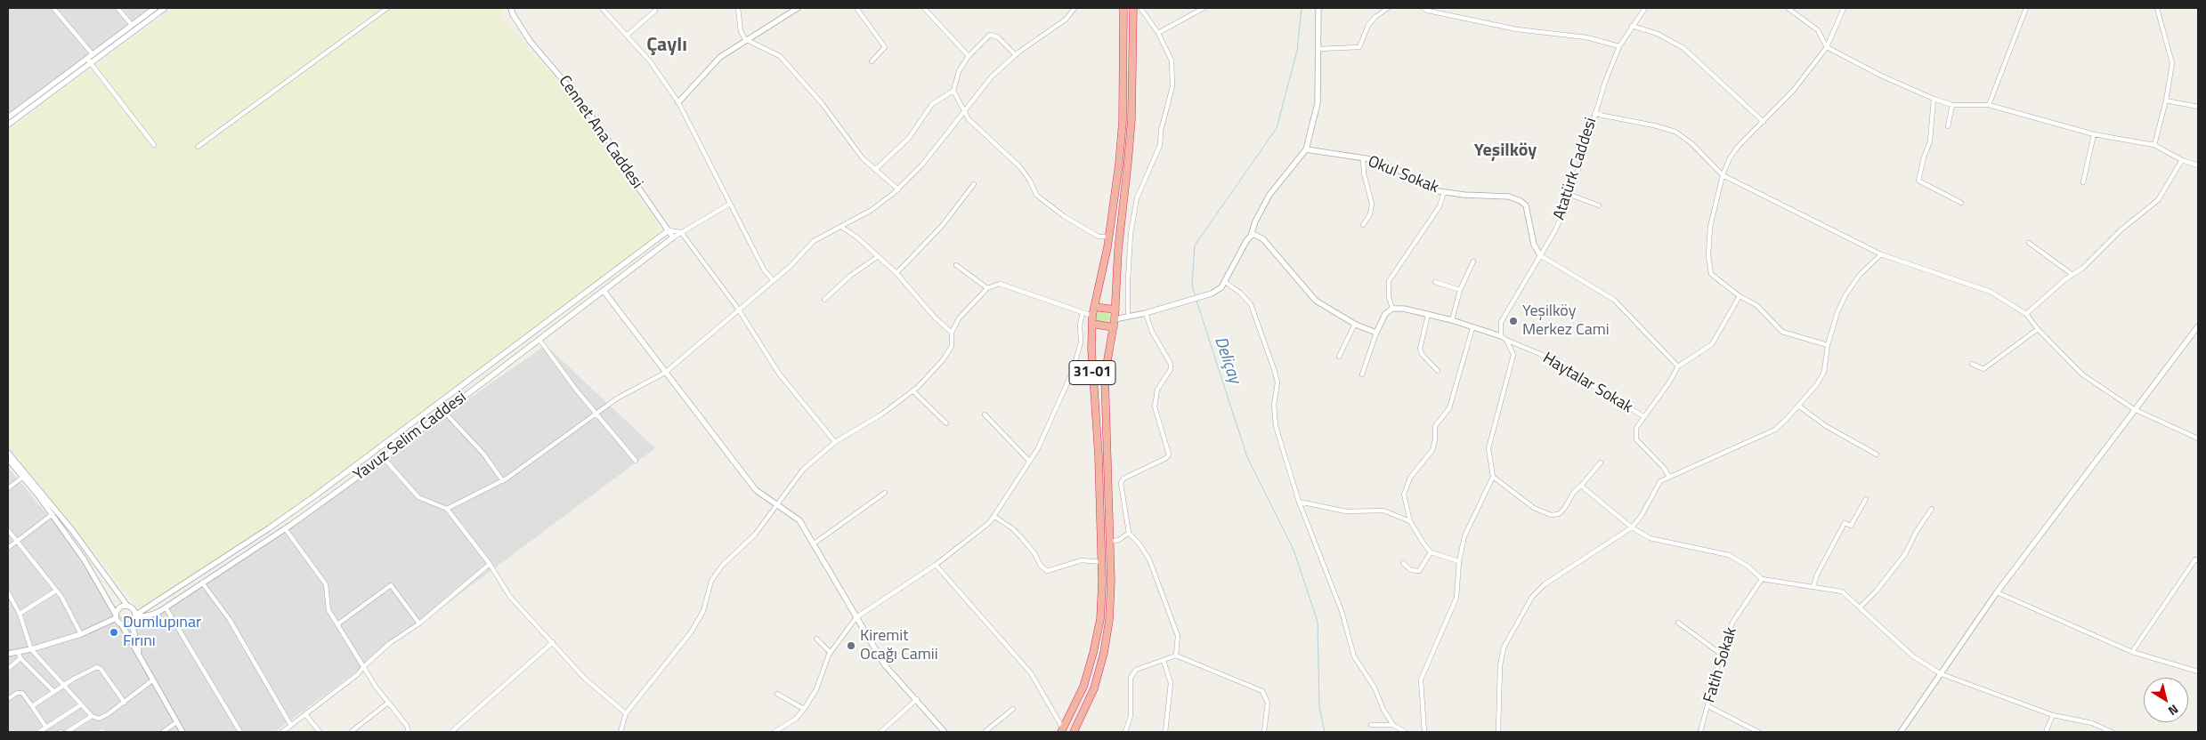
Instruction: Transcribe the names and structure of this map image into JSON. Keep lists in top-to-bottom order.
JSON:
{
  "streets": {
    "highway": ["31-01"],
    "street": [
      "Cennet Ana Caddesi",
      "Atatürk Caddesi",
      "Okul Sokak",
      "Haytalar Sokak",
      "Yavuz Selim Caddesi",
      "Fatih Sokak"
    ]
  },
  "crossings": [
    ["Cennet Ana Caddesi", "Yavuz Selim Caddesi"],
    ["Atatürk Caddesi", "Okul Sokak"]
  ],
  "districts": ["Çaylı", "Yeşilköy"],
  "water": ["Deliçay"],
  "places": ["Yeşilköy Merkez Cami", "Dumlupınar Fırını", "Kiremit Ocağı Camii"],
  "north": "bottom right"
}
